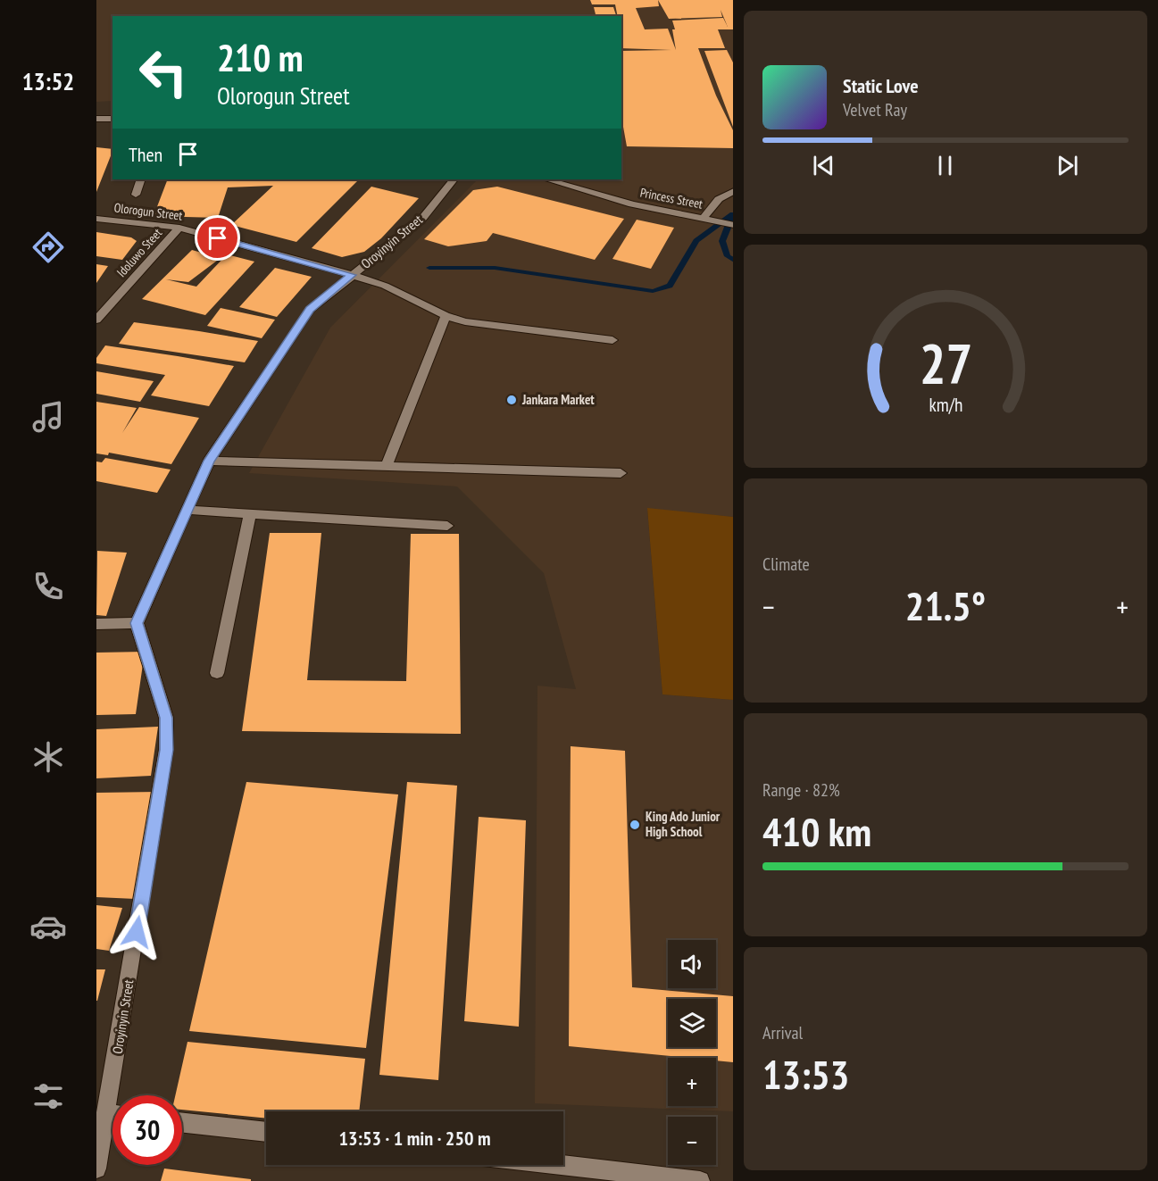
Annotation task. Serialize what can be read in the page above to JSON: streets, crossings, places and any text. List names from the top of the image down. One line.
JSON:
{"streets":{"street":["Princess Street","Olorogun Street","Oroyinyin Street","Idoluwo Steet"]},"crossings":[["Olorogun Street","Oroyinyin Street"],["Olorogun Street","Idoluwo Steet"]],"places":["Jankara Market","King Ado Junior High School"],"page":{"tabs":"13:52","turn":["210 m","Olorogun Street"],"song":["Static Love","Velvet Ray"],"then":"Then","tile":["Climate",["Range · 82%","410 km"],["Arrival","13:53"]],"heat":["−","21.5°","+"],"map_buttons":["+","−"],"limit":"30","trip":"13:53 · 1 min · 250 m","gauge":["27","km/h"]}}
